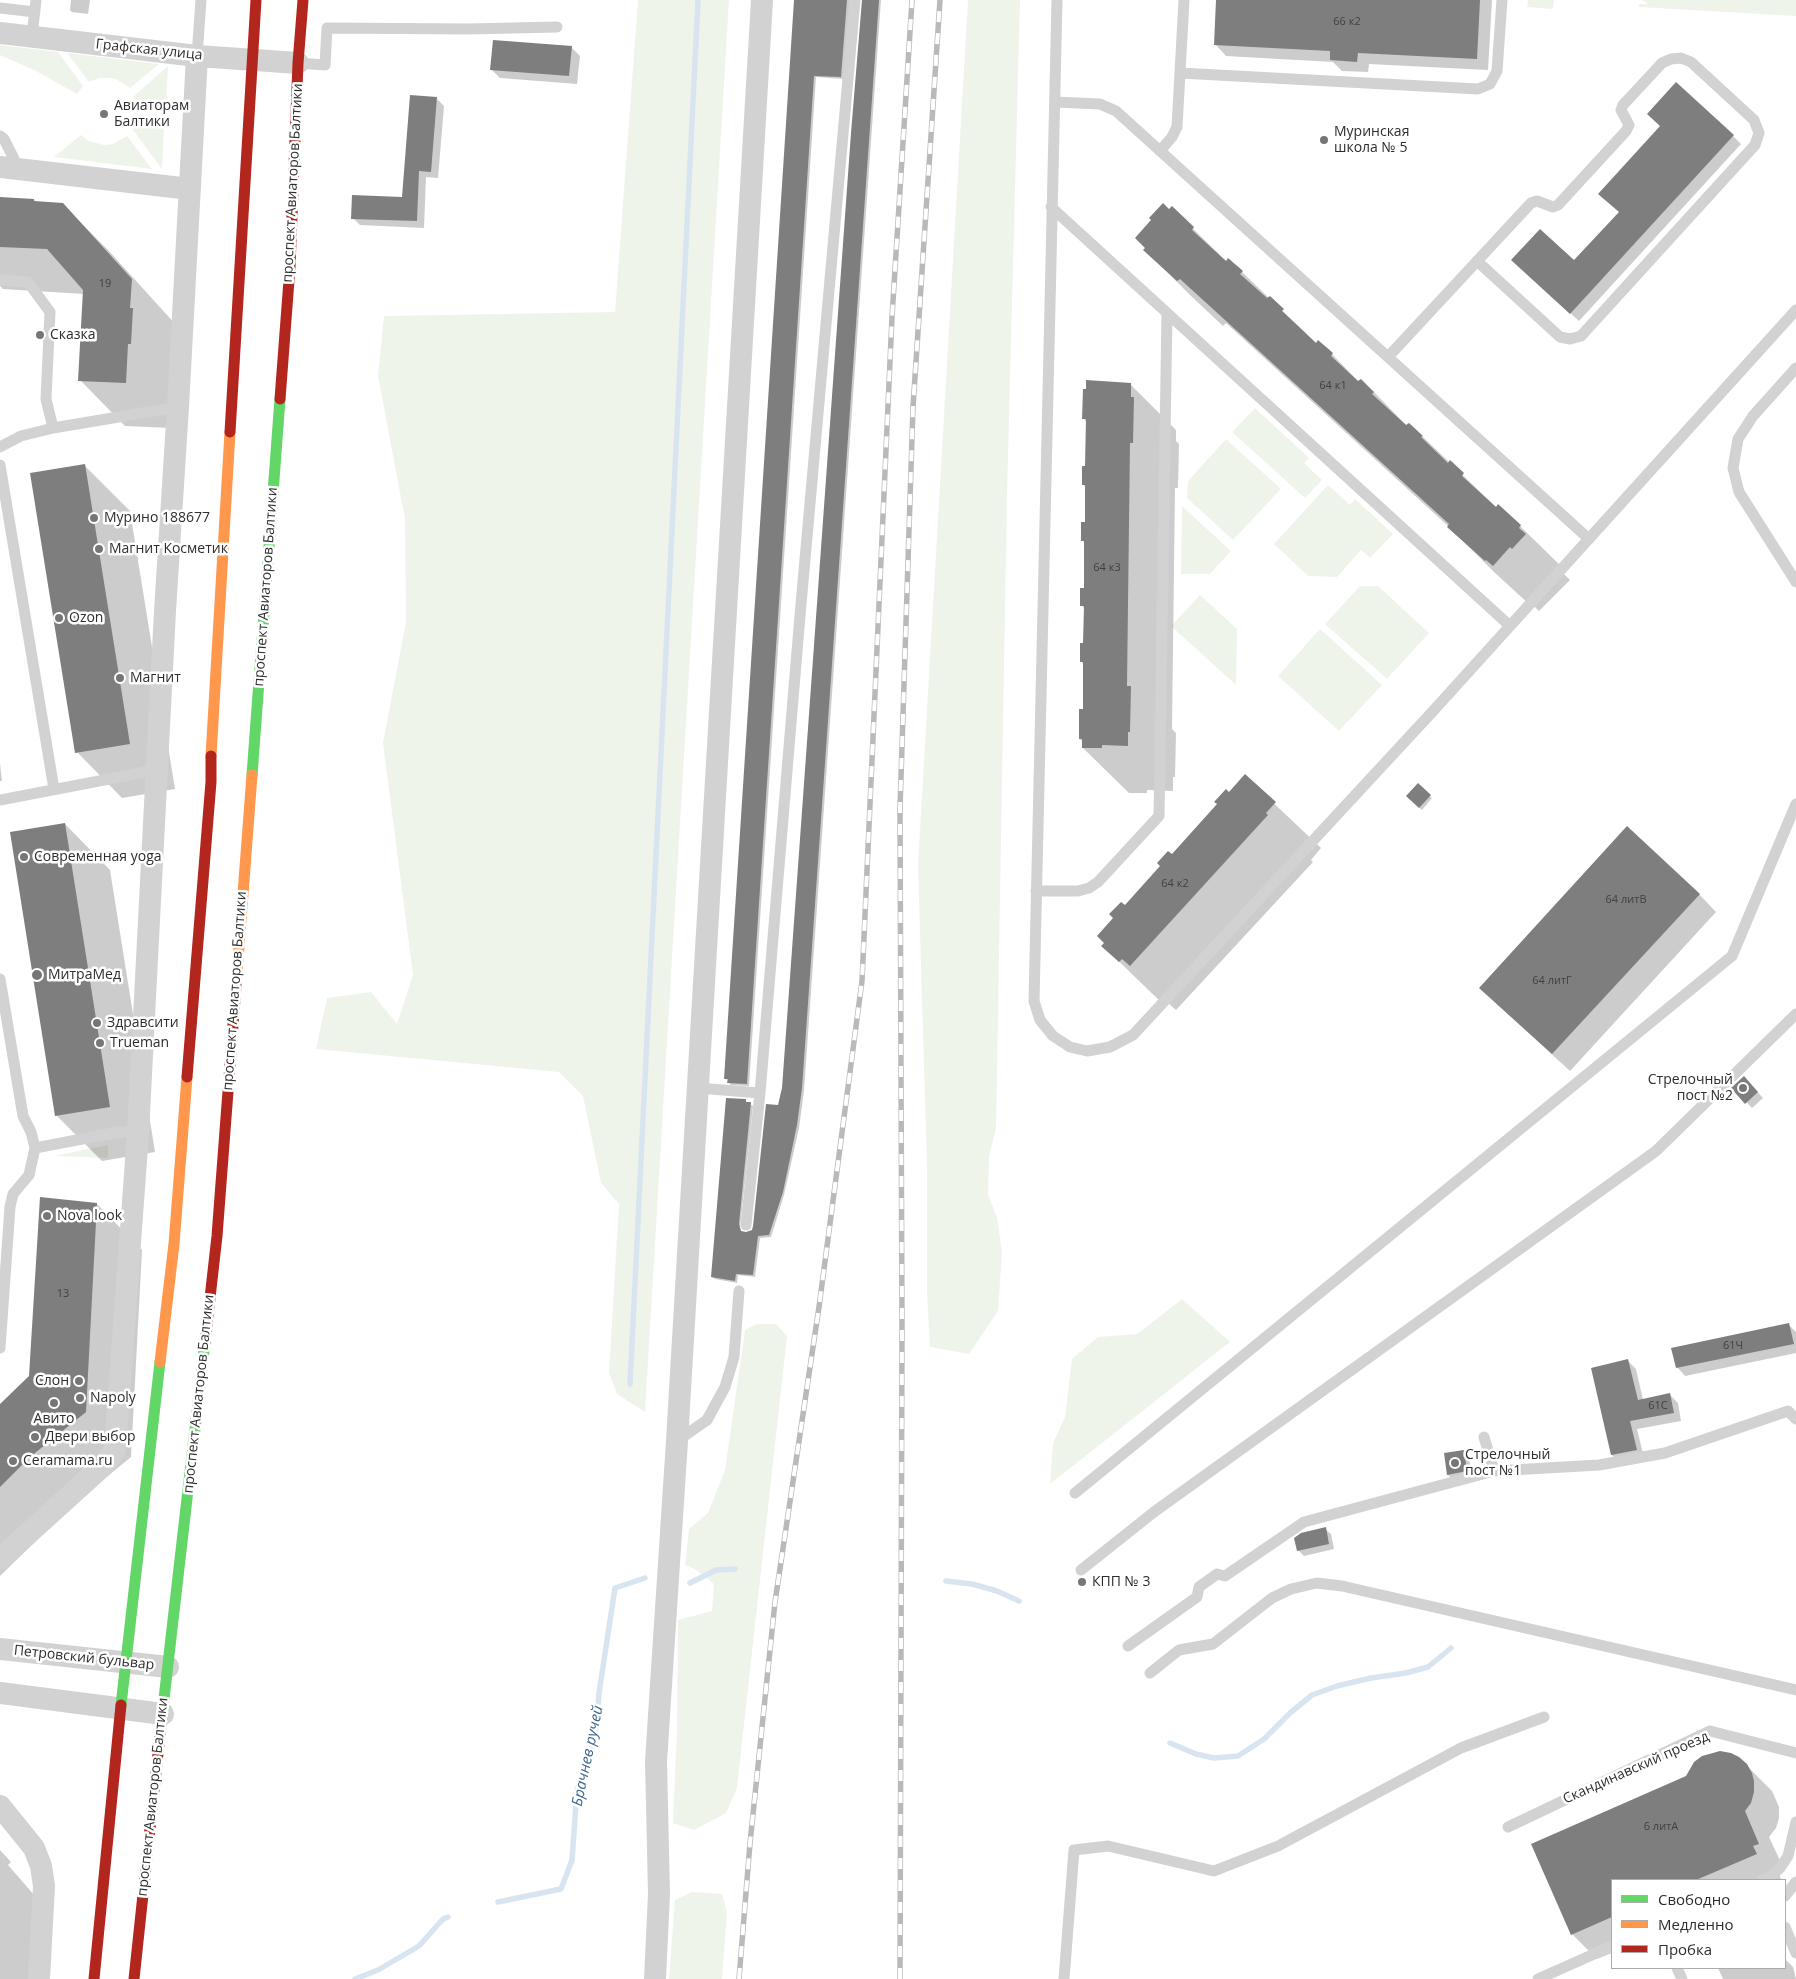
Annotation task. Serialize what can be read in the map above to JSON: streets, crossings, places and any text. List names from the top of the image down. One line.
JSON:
{"streets":{"street":["Графская улица","проспект Авиаторов Балтики","Петровский бульвар"],"lane":["Скандинавский проезд"]},"crossings":[["Графская улица","проспект Авиаторов Балтики"],["проспект Авиаторов Балтики","Петровский бульвар"]],"water":["Брачнев ручей"],"places":["Авиаторам Балтики","Муринская школа № 5","Сказка","Мурино 188677","Магнит Косметик","Ozon","Магнит","Современная yoga","МитраМед","Здравсити","Trueman","Стрелочный пост №2","Nova look","Слон","Napoly","Авито","Двери выбор","Ceramama.ru","Стрелочный пост №1","КПП № 3"],"house_numbers":["66 к2","19","64 к1","64 к3","64 к2","64 литВ","64 литГ","13","61Ч","61С","6 литА"],"legend":["Свободно","Медленно","Пробка"]}
